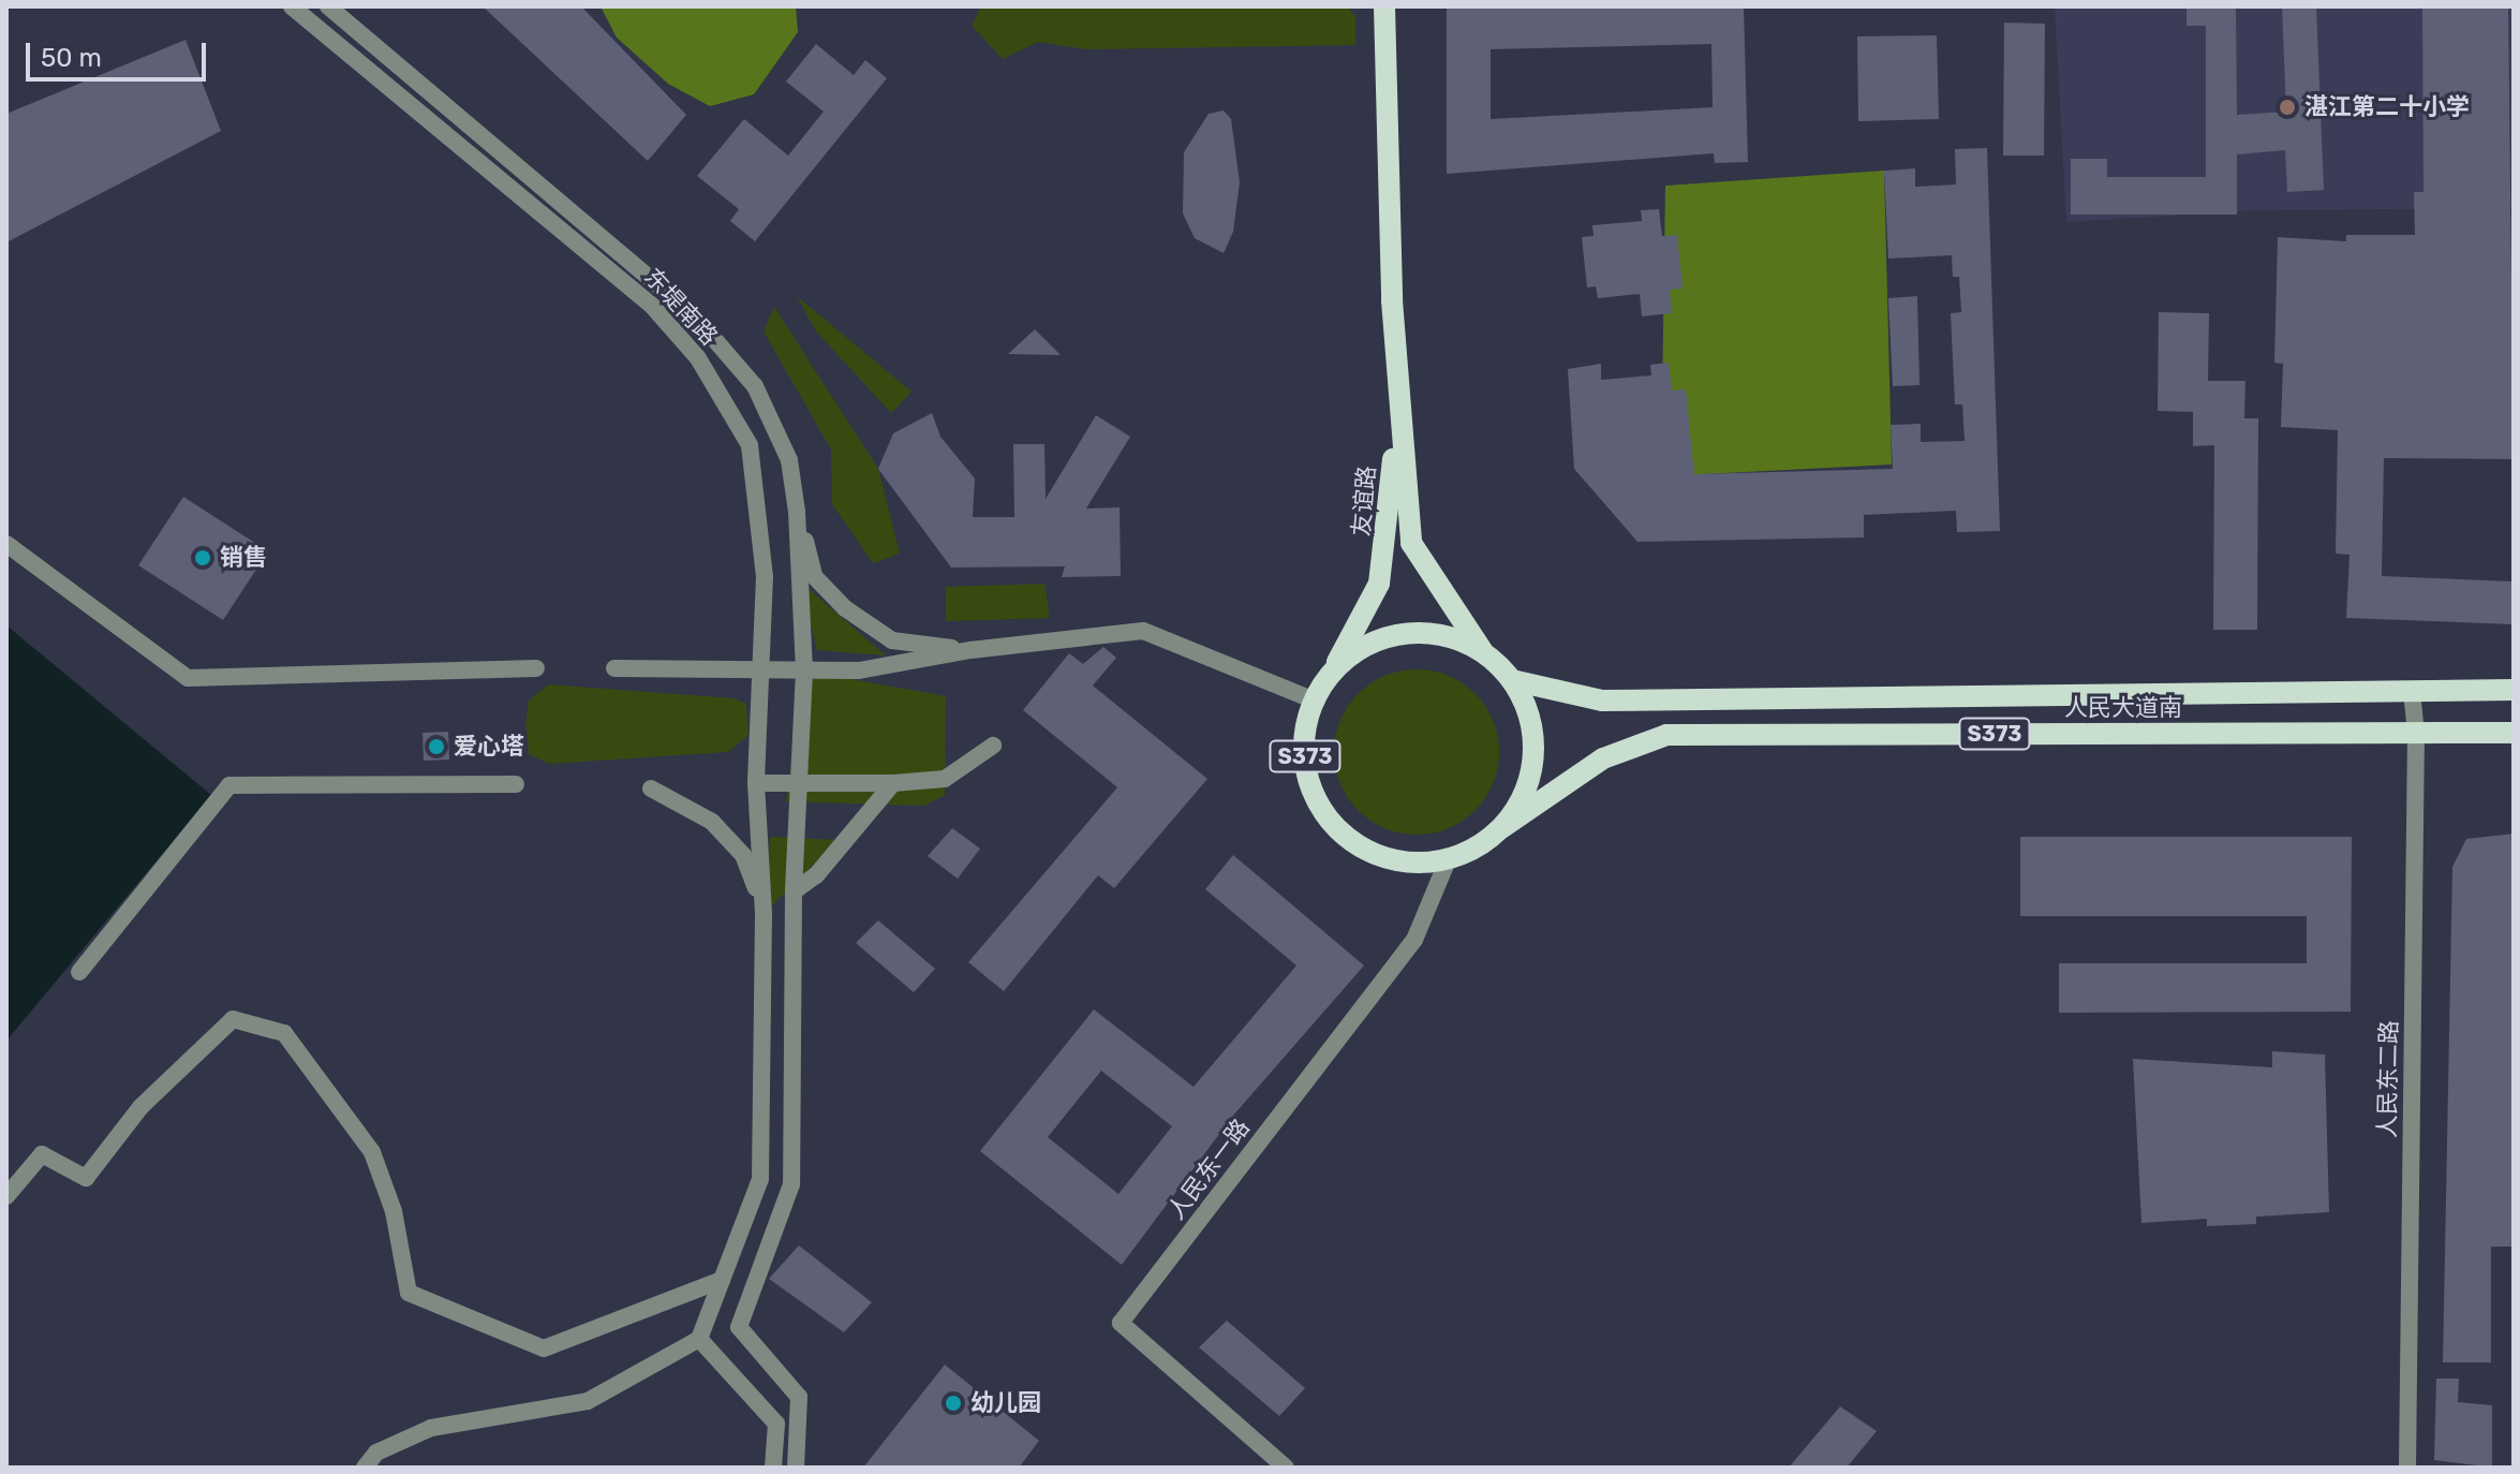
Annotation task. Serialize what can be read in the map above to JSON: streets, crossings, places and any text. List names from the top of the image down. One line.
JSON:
{"streets":{"main road":["友谊路","人民大道南","S373"],"street":["东堤南路","人民东二路","人民东一路"]},"crossings":[["友谊路","人民大道南"],["友谊路","S373"],["友谊路","人民东一路"],["人民大道南","S373"],["人民大道南","人民东二路"],["人民大道南","人民东一路"],["S373","人民东一路"]],"places":["湛江第二十小学","销售","爱心塔","幼儿园"],"scale_bar":"50 m"}
